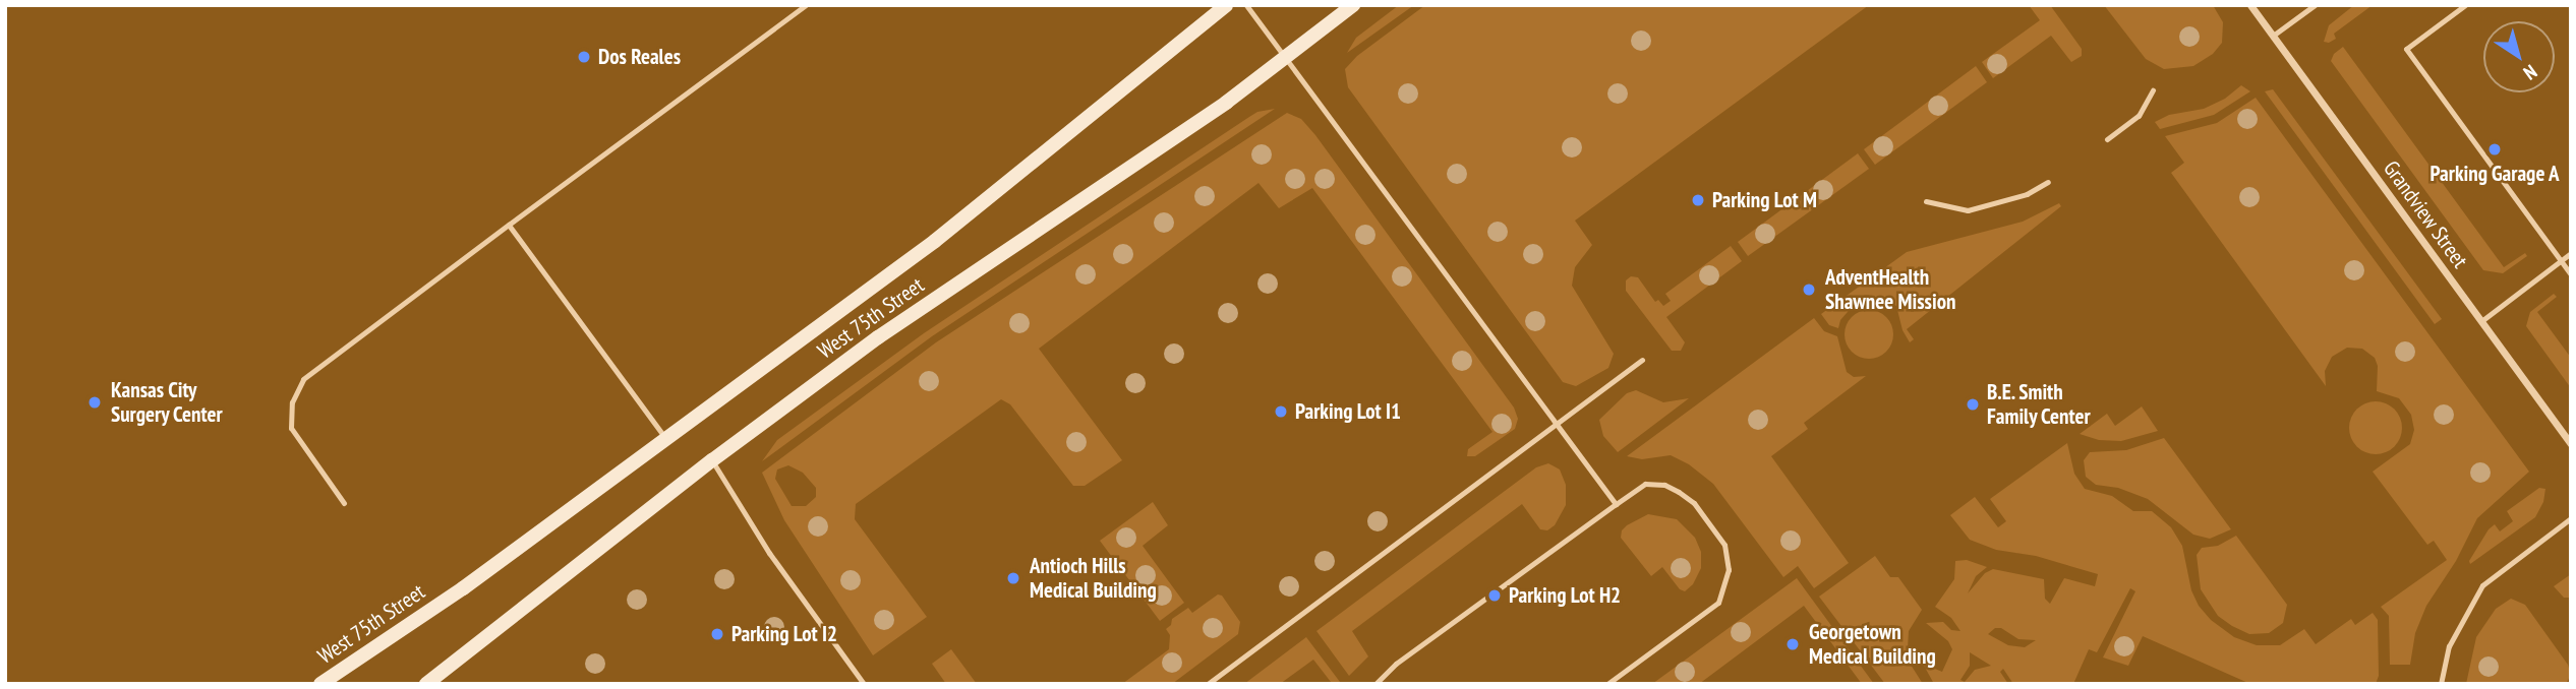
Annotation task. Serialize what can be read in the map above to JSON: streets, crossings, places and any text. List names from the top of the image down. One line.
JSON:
{"streets":{"main road":["West 75th Street"],"street":["Grandview Street"]},"places":["Dos Reales","Parking Garage A","Parking Lot M","AdventHealth Shawnee Mission","Kansas City Surgery Center","B.E. Smith Family Center","Parking Lot I1","Antioch Hills Medical Building","Parking Lot H2","Parking Lot I2","Georgetown Medical Building"],"north":"bottom right"}
